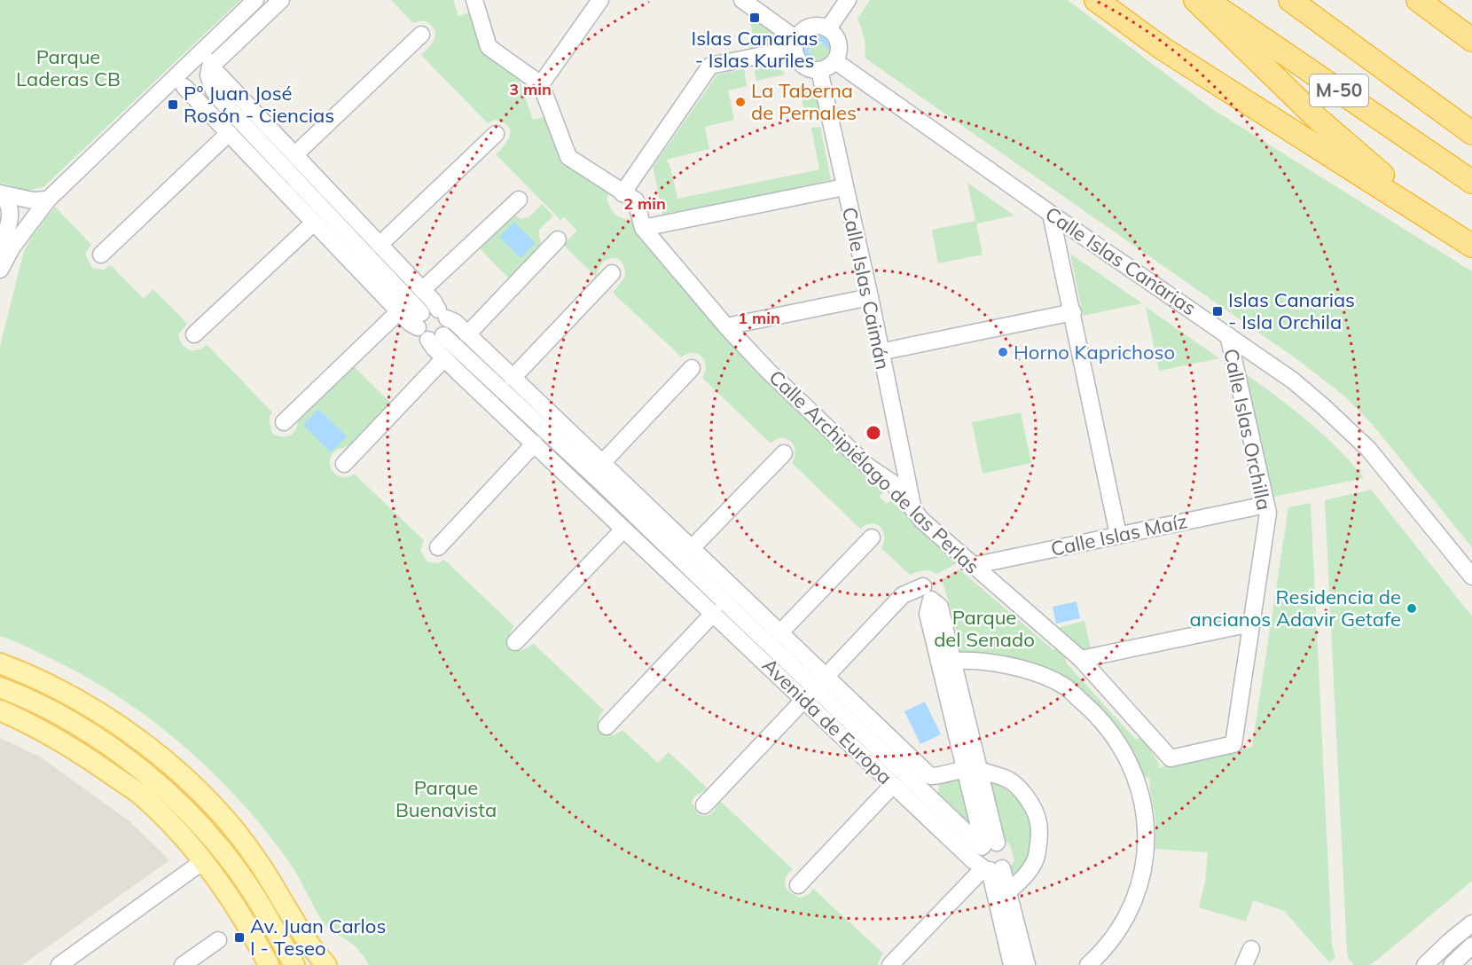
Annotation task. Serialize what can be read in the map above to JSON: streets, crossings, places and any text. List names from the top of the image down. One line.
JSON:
{"streets":{"highway":["M-50"],"street":["Calle Islas Canarias","Calle Islas Caimán","Calle Islas Orchilla","Calle Archipiélago de las Perlas","Calle Islas Maíz","Avenida de Europa"]},"crossings":[["Calle Islas Canarias","Calle Islas Caimán"],["Calle Islas Canarias","Calle Islas Orchilla"],["Calle Islas Caimán","Calle Archipiélago de las Perlas"],["Calle Islas Orchilla","Calle Archipiélago de las Perlas"],["Calle Islas Orchilla","Calle Islas Maíz"],["Calle Archipiélago de las Perlas","Calle Islas Maíz"]],"parks":["Parque Laderas CB","Parque del Senado","Parque Buenavista"],"places":{"transit":["Islas Canarias - Islas Kuriles","Pº Juan José Rosón - Ciencias","Islas Canarias - Isla Orchila","Av. Juan Carlos I - Teseo"],"other":["La Taberna de Pernales","Horno Kaprichoso","Residencia de ancianos Adavir Getafe"]},"rings":["3 min","2 min","1 min"]}
